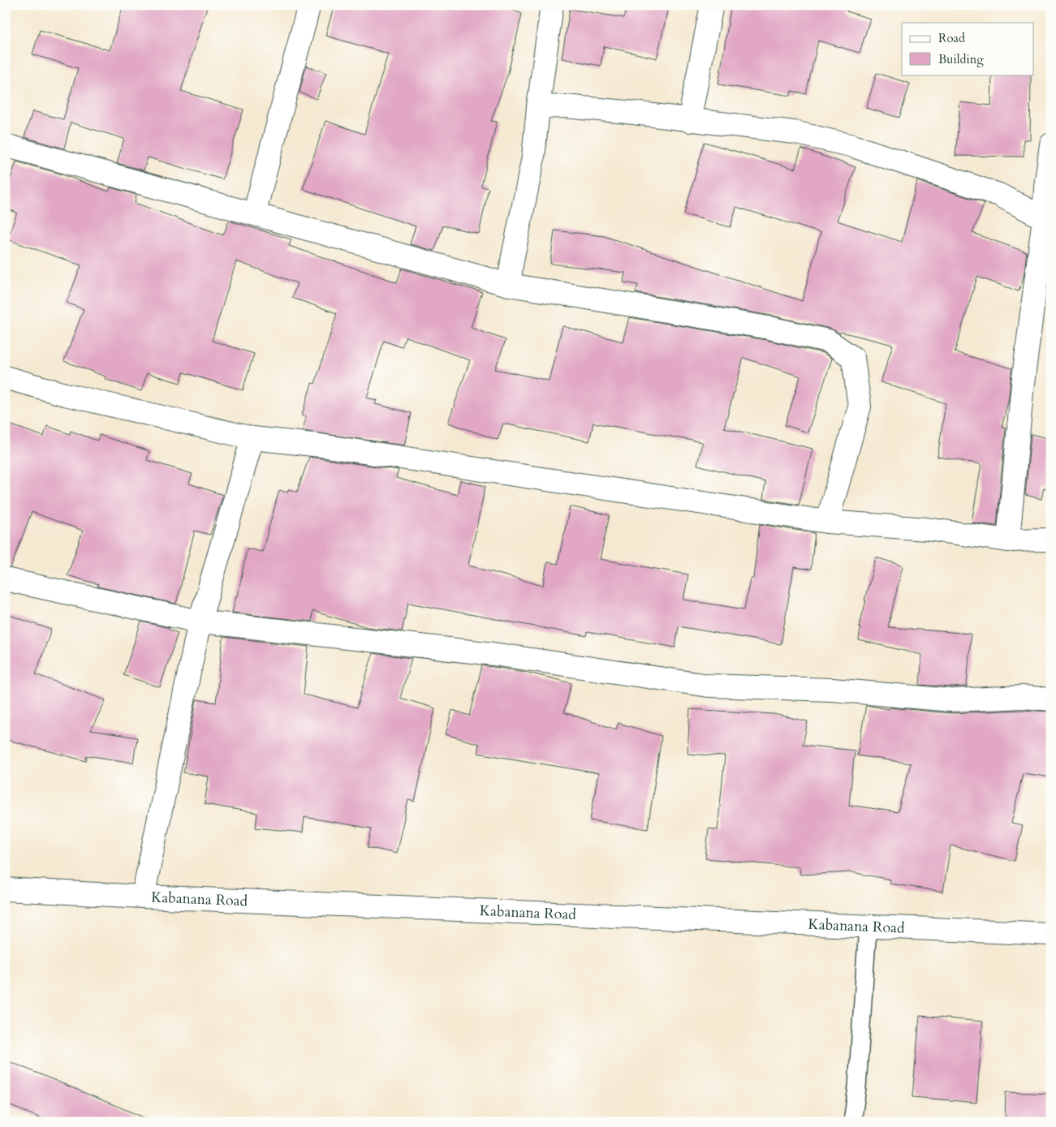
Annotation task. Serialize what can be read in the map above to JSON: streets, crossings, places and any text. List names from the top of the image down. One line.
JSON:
{"streets":{"street":["Kabanana Road"]},"legend":["Road","Building"]}
